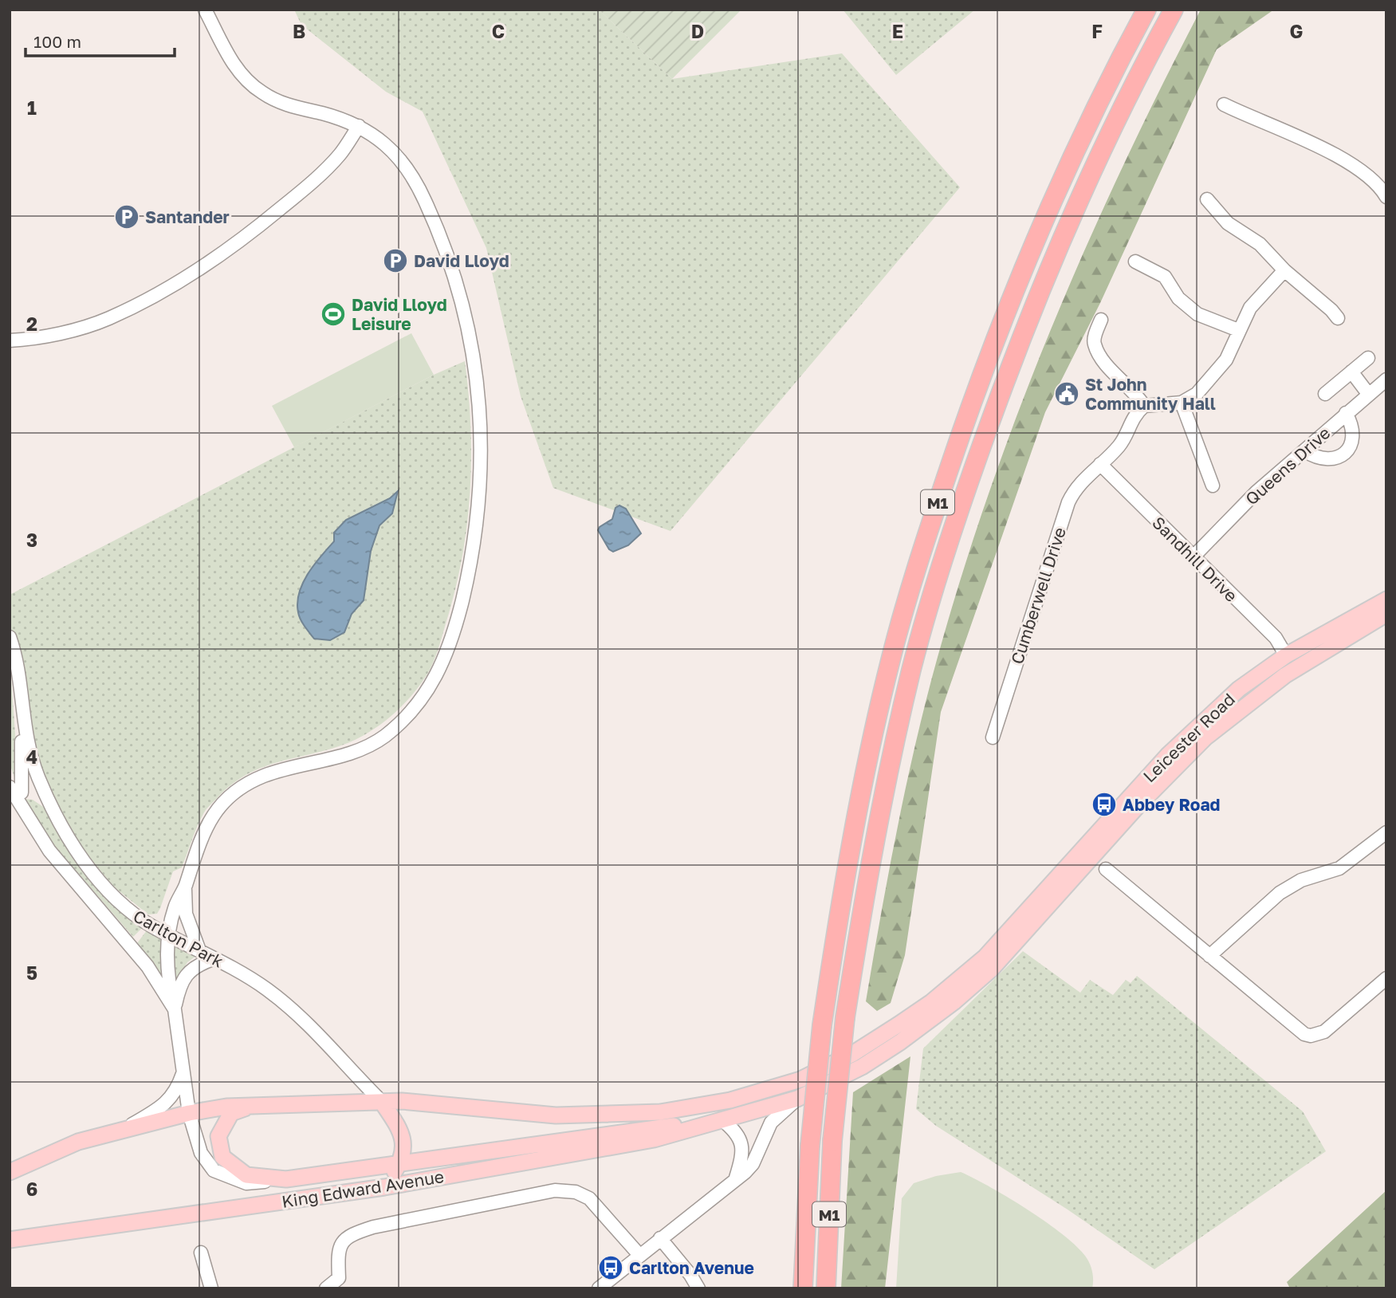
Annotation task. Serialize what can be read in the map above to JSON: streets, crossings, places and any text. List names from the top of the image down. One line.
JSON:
{"streets":{"highway":["M1"],"main road":["Leicester Road","King Edward Avenue"],"street":["Queens Drive","Sandhill Drive","Cumberwell Drive","Carlton Park"]},"crossings":[["Queens Drive","Sandhill Drive"],["Sandhill Drive","Cumberwell Drive"],["Sandhill Drive","Leicester Road"],["Leicester Road","King Edward Avenue"],["Carlton Park","King Edward Avenue"]],"places":{"parking":["Santander","David Lloyd"],"sports":["David Lloyd Leisure"],"public building":["St John Community Hall"],"bus stop":["Abbey Road","Carlton Avenue"]},"scale_bar":"100 m","grid":{"columns":["B","C","D","E","F","G"],"rows":["1","2","3","4","5","6"]}}
